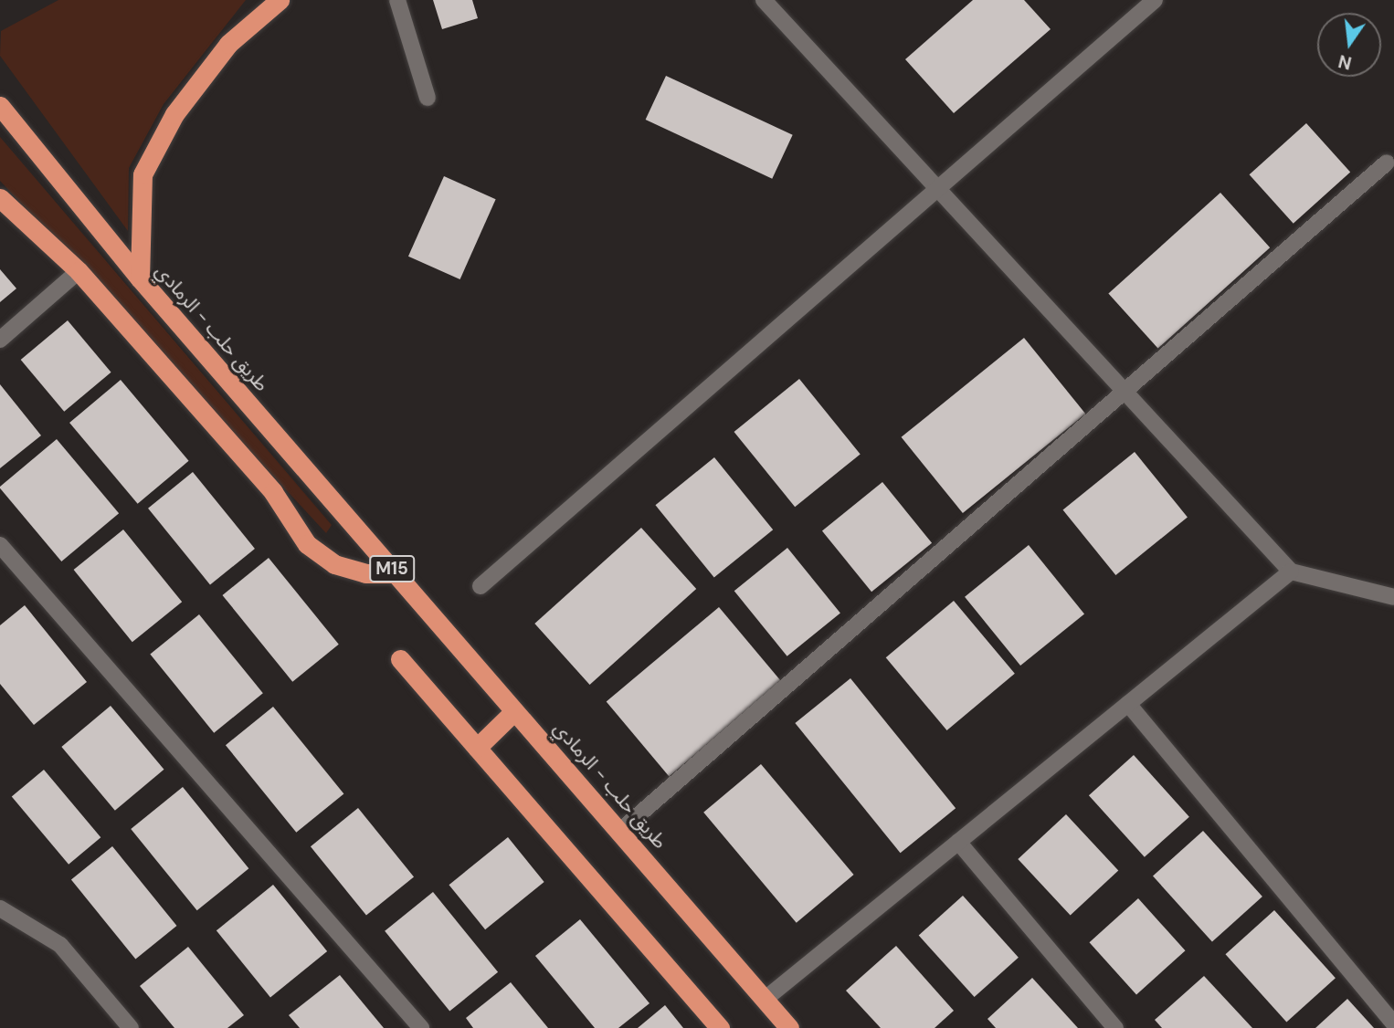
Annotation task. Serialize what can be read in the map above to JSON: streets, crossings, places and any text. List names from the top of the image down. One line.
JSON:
{"streets":{"highway":["طريق حلب - الرمادي","M15"]},"crossings":[["طريق حلب - الرمادي","M15"]],"north":"bottom"}
